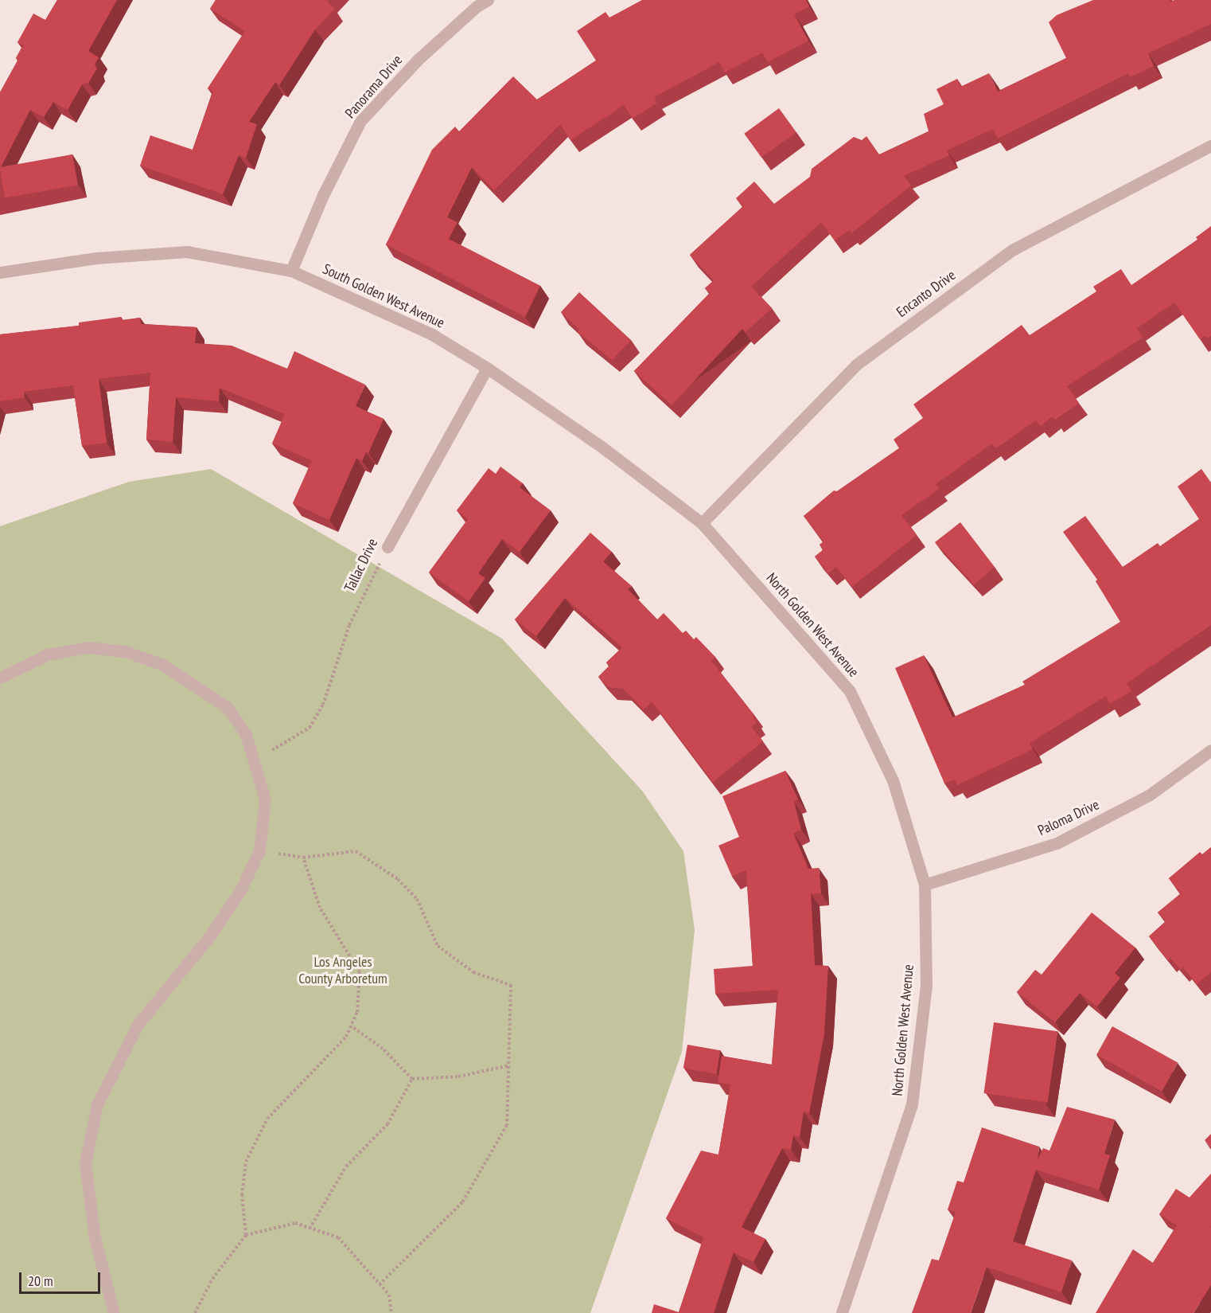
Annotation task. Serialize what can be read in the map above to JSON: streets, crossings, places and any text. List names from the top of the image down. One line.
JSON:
{"streets":{"street":["Panorama Drive","Encanto Drive","South Golden West Avenue","Tallac Drive","North Golden West Avenue","Paloma Drive"]},"crossings":[["Panorama Drive","South Golden West Avenue"],["Encanto Drive","South Golden West Avenue"],["Encanto Drive","North Golden West Avenue"],["South Golden West Avenue","Tallac Drive"],["South Golden West Avenue","North Golden West Avenue"],["North Golden West Avenue","Paloma Drive"]],"parks":["Los Angeles County Arboretum"],"scale_bar":"20 m"}
